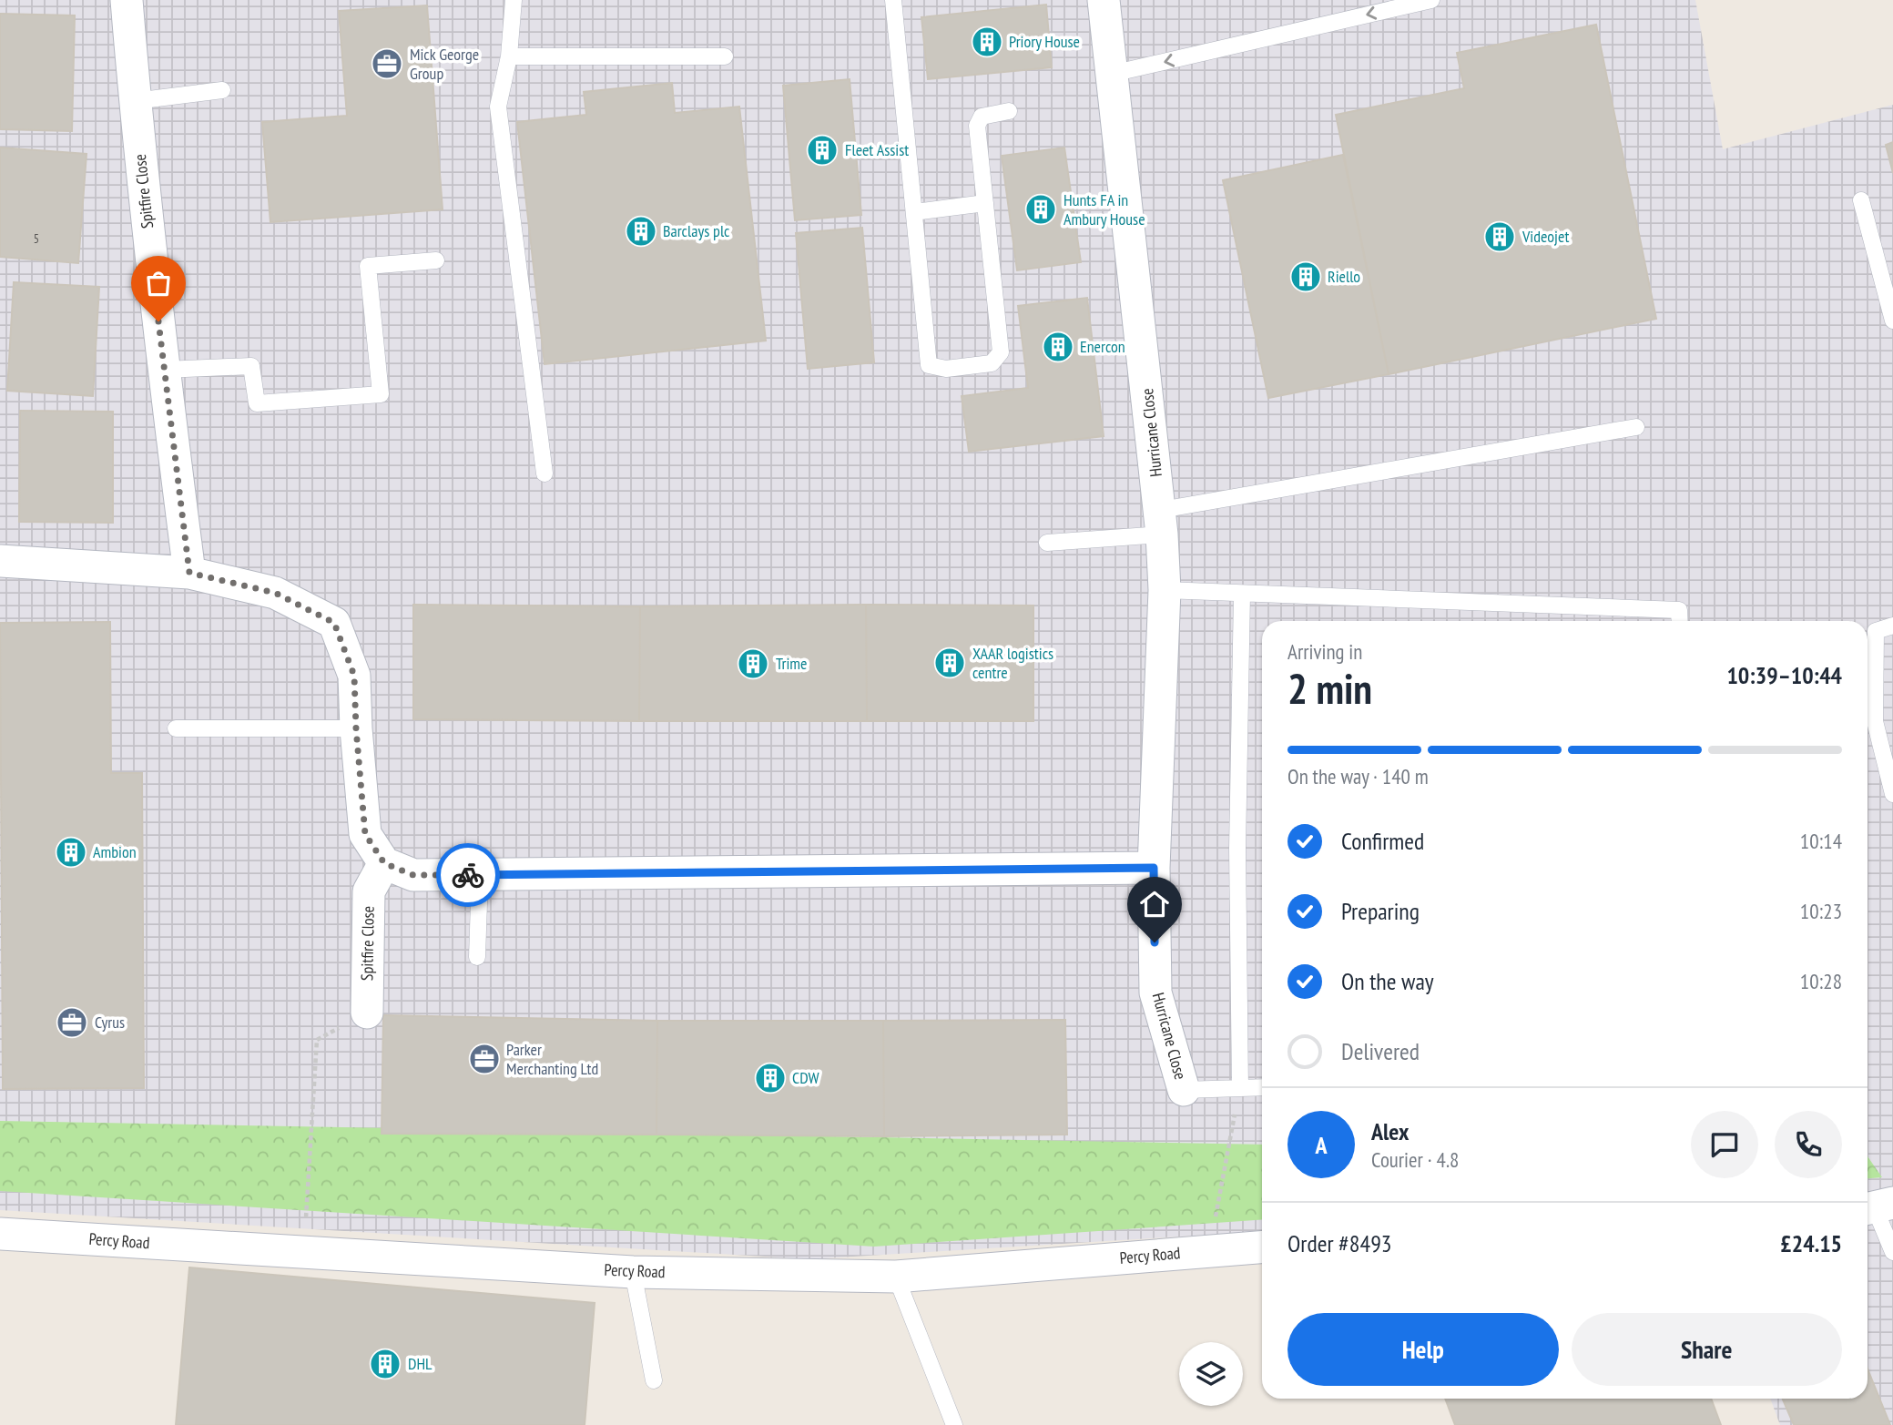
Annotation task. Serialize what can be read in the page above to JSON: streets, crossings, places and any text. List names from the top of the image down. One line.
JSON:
{"streets":{"street":["Spitfire Close","Hurricane Close","Percy Road"]},"places":{"building":["Priory House","Fleet Assist","Hunts FA in Ambury House","Barclays plc","Videojet","Riello","Enercon","XAAR logistics centre","Trime","Ambion","CDW","DHL"],"office":["Mick George Group","Cyrus","Parker Merchanting Ltd"]},"house_numbers":["5"],"page":{"heading":["2 min","Arriving in","10:39–10:44"],"panel":["Alex","Courier · 4.8","Order #8493","£24.15"],"bar":"On the way · 140 m","list":[["Confirmed","10:14"],["Preparing","10:23"],["On the way","10:28"],"Delivered"],"round":"A","buttons":["Help","Share"]}}
